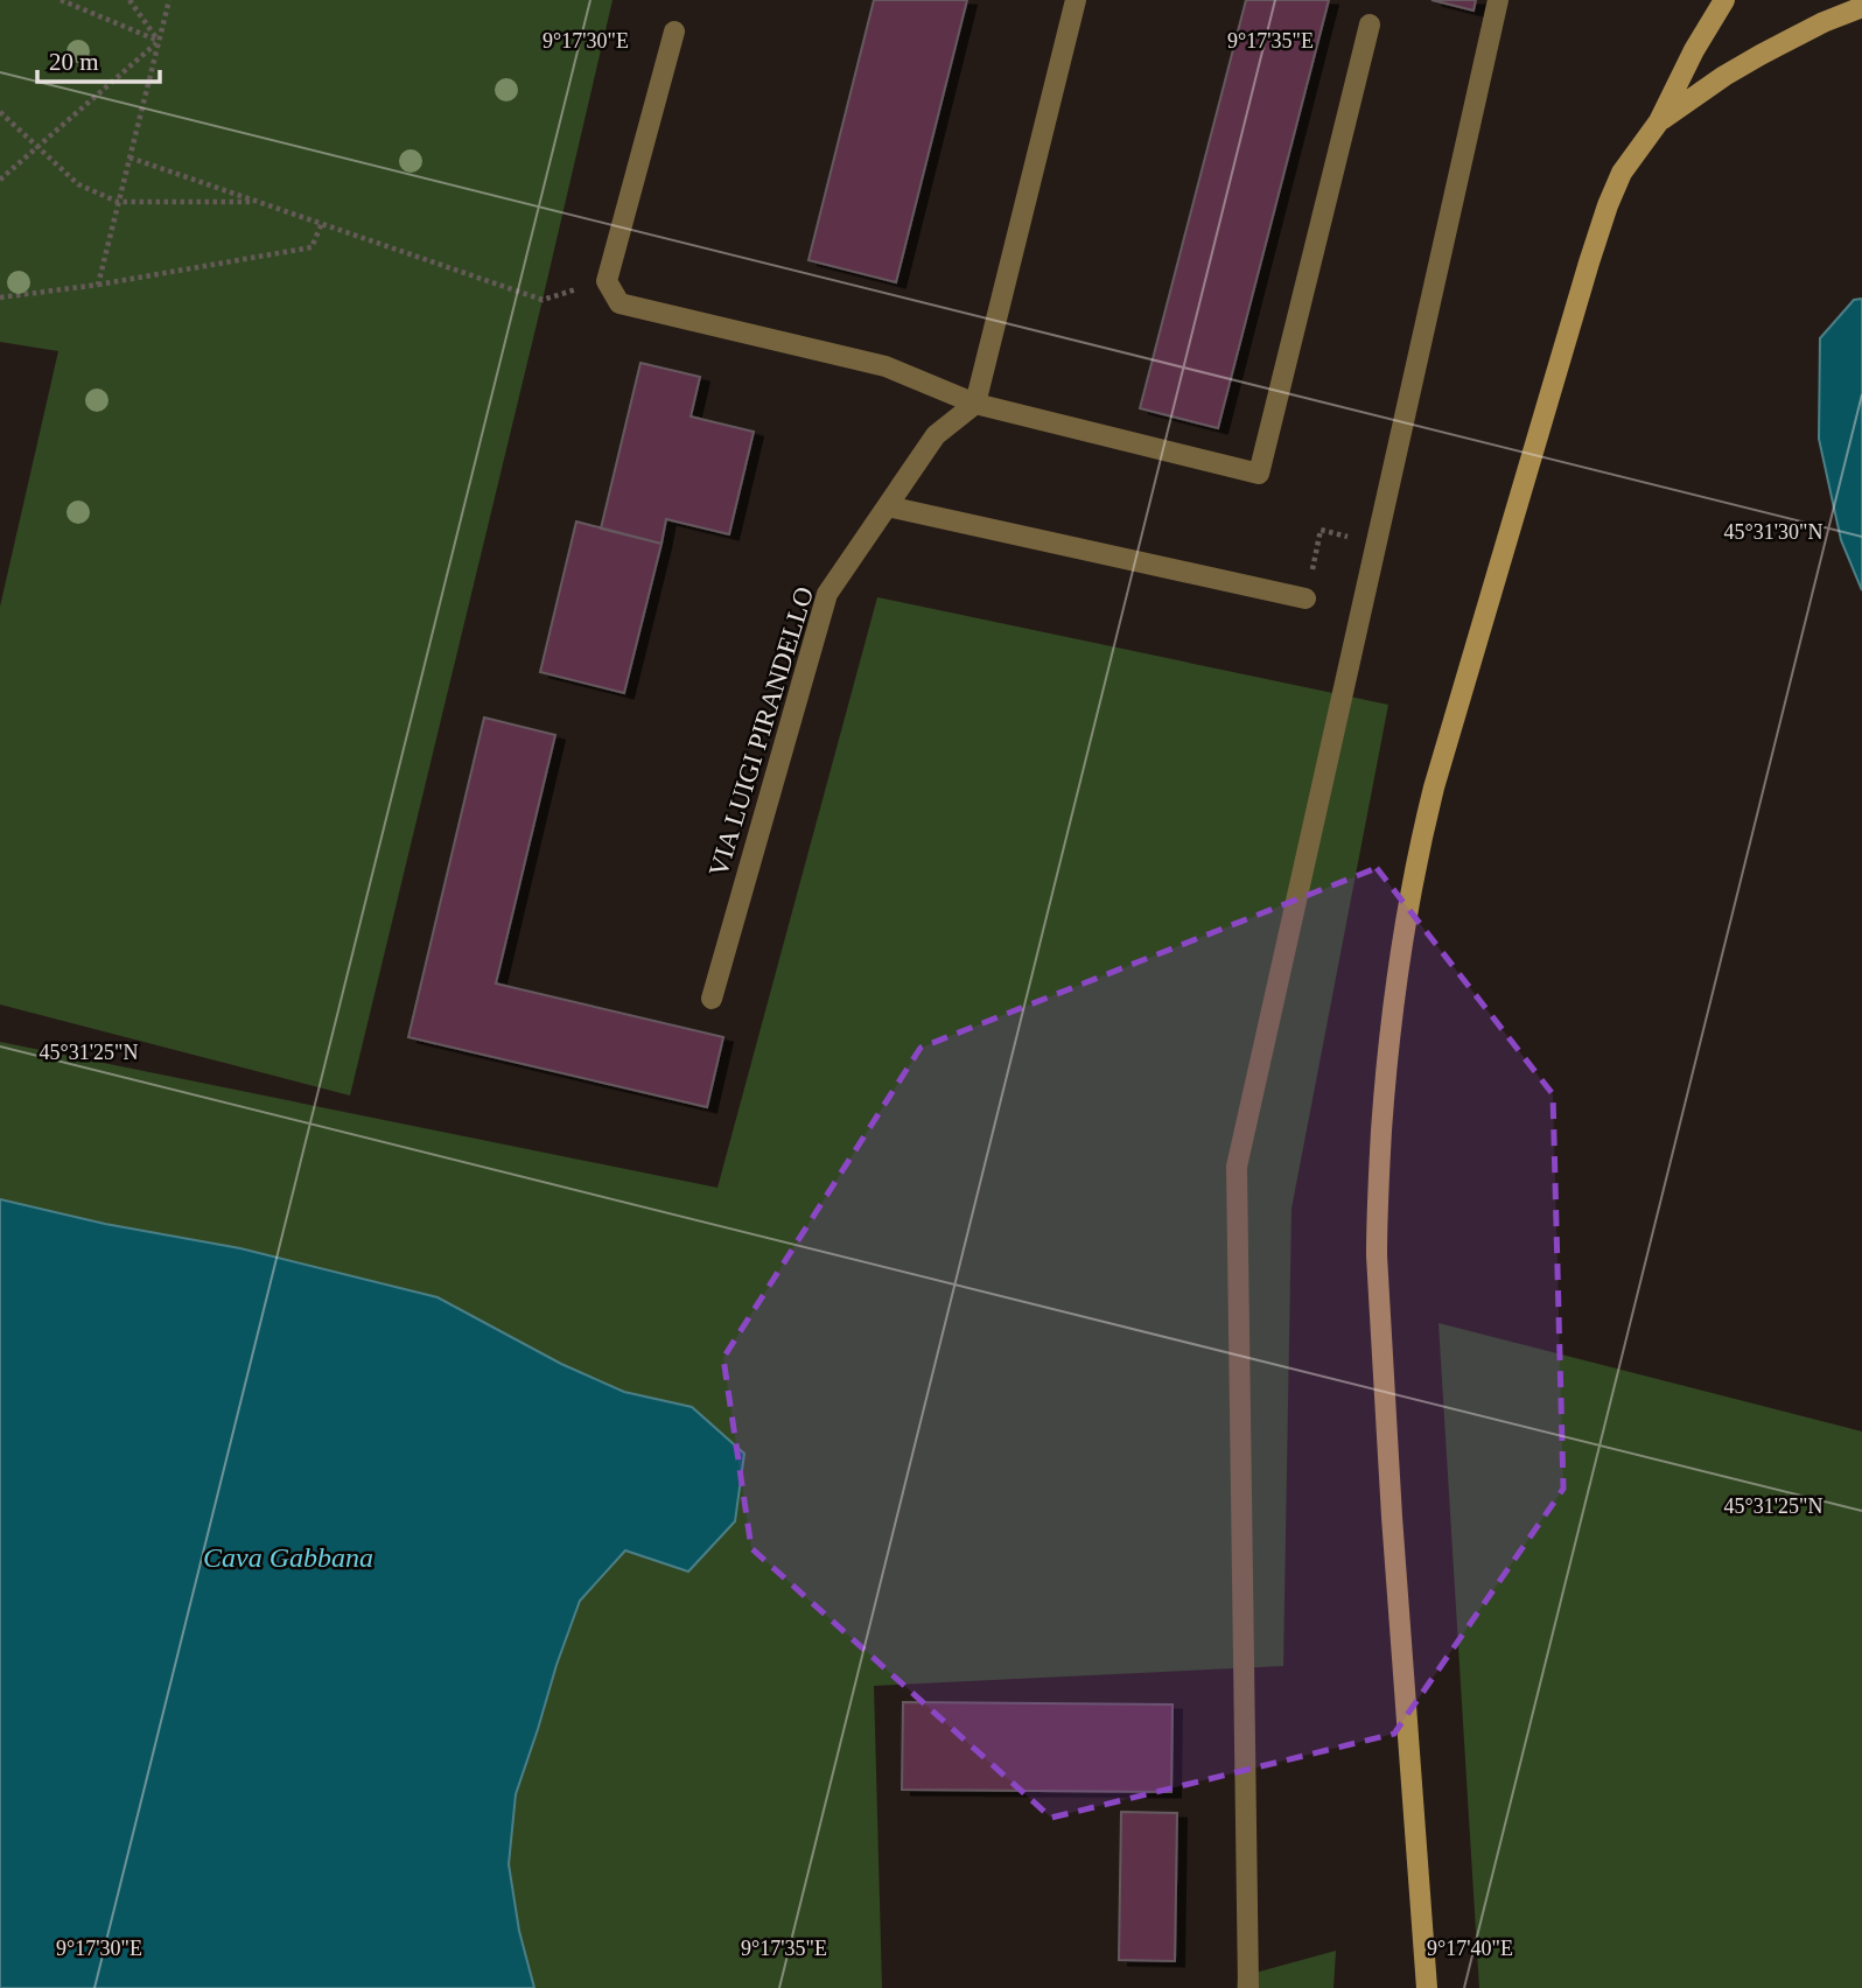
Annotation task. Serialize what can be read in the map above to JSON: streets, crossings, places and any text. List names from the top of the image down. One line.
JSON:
{"streets":{"street":["VIA LUIGI PIRANDELLO"]},"water":["Cava Gabbana"],"scale_bar":"20 m","coordinates":["9°17'30\"E","9°17'35\"E","45°31'30\"N","45°31'25\"N","9°17'40\"E"]}
